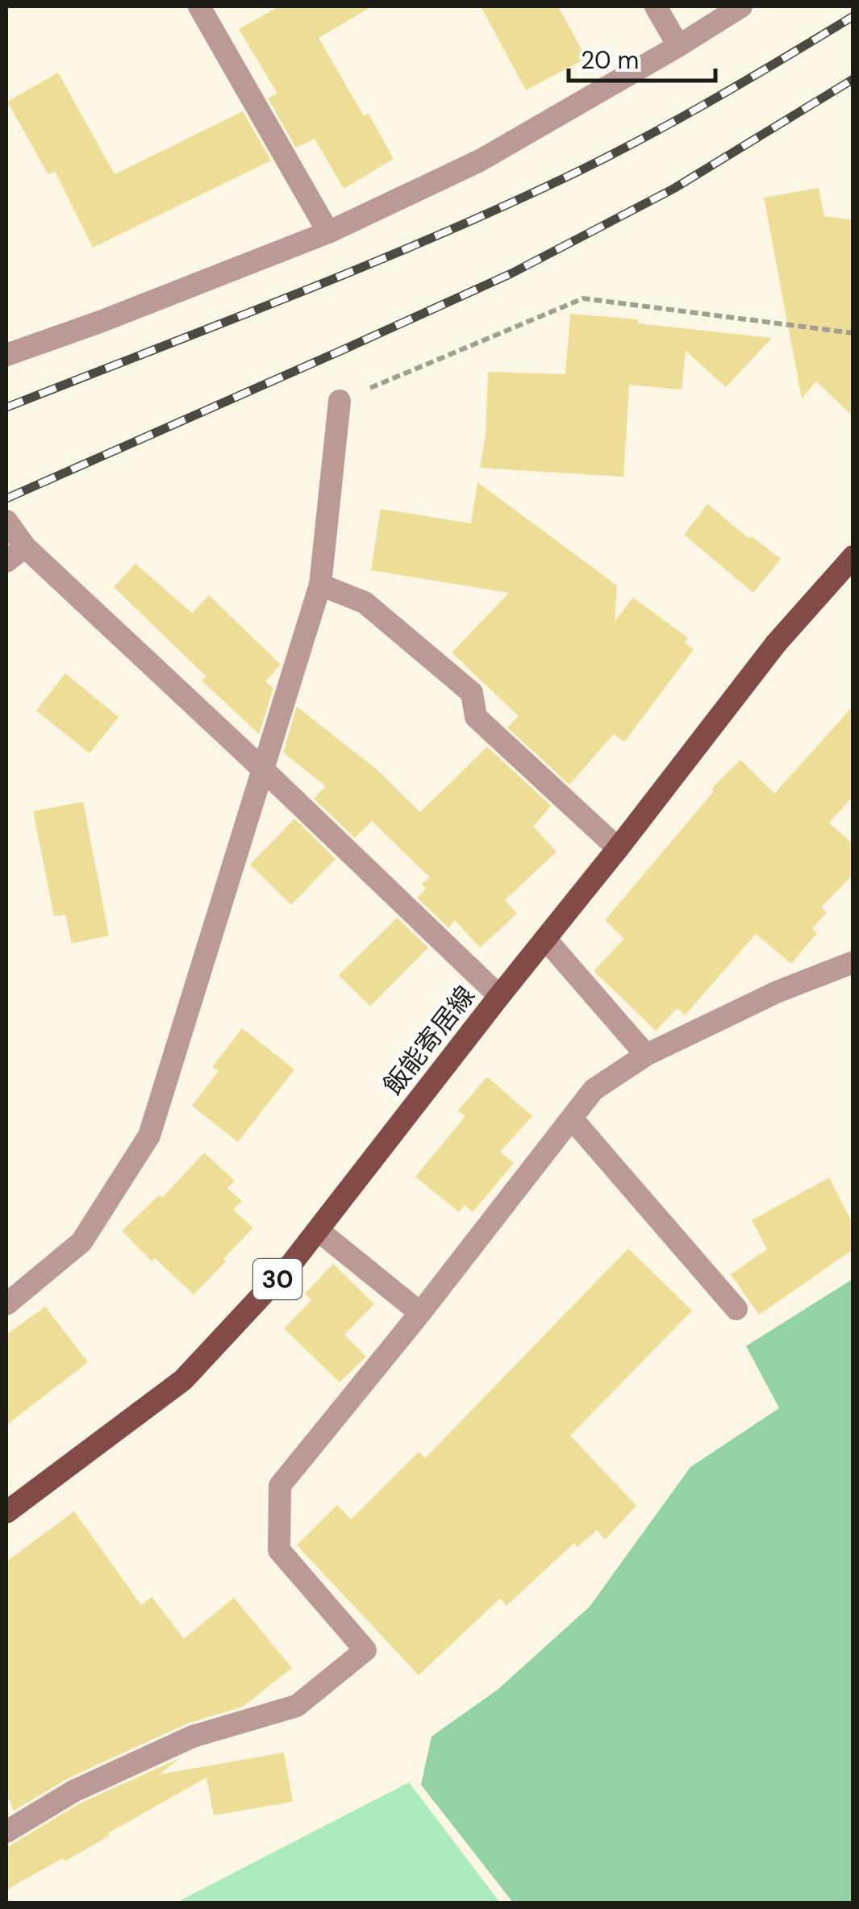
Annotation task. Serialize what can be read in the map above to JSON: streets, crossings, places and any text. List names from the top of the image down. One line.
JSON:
{"streets":{"main road":["飯能寄居線","30"]},"scale_bar":"20 m"}
